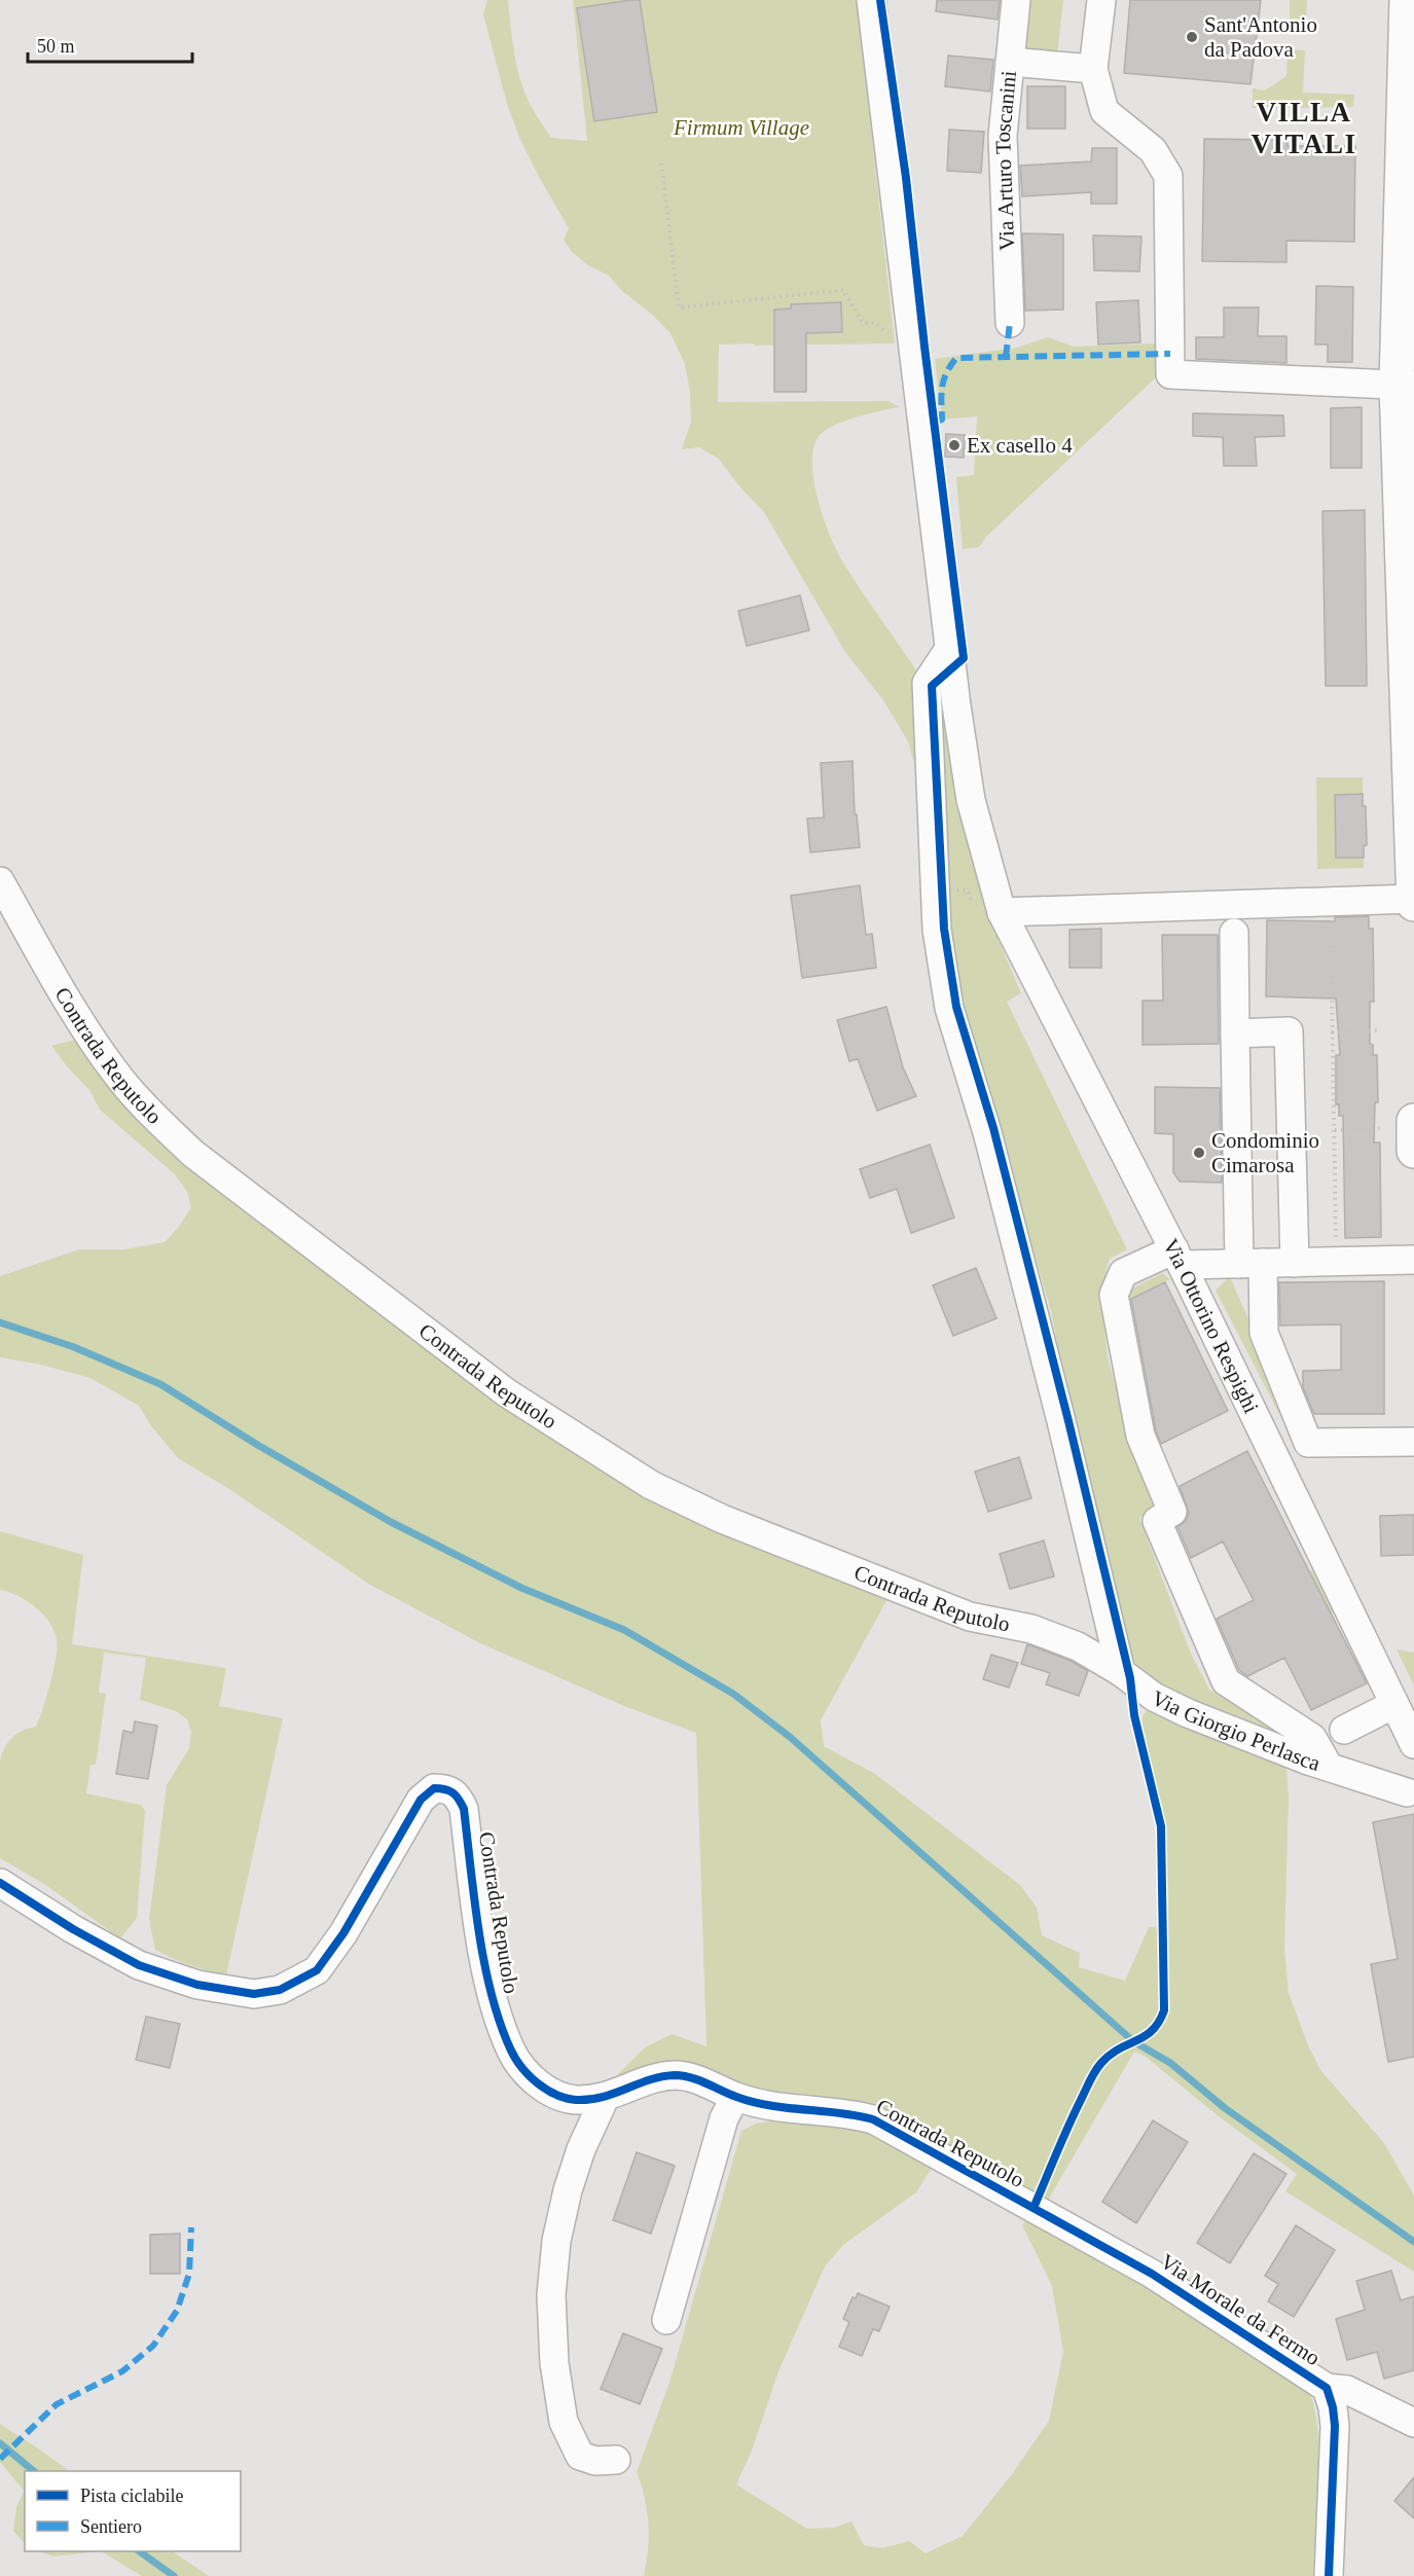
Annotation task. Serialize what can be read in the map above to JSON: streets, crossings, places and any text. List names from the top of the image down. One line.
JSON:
{"streets":{"street":["Via Arturo Toscanini","Contrada Reputolo","Via Ottorino Respighi","Via Giorgio Perlasca","Via Morale da Fermo"]},"crossings":[["Contrada Reputolo","Via Giorgio Perlasca"],["Contrada Reputolo","Via Morale da Fermo"]],"districts":["VILLA VITALI"],"parks":["Firmum Village"],"places":["Sant'Antonio da Padova","Ex casello 4","Condominio Cimarosa"],"legend":["Pista ciclabile","Sentiero"],"scale_bar":"50 m"}
